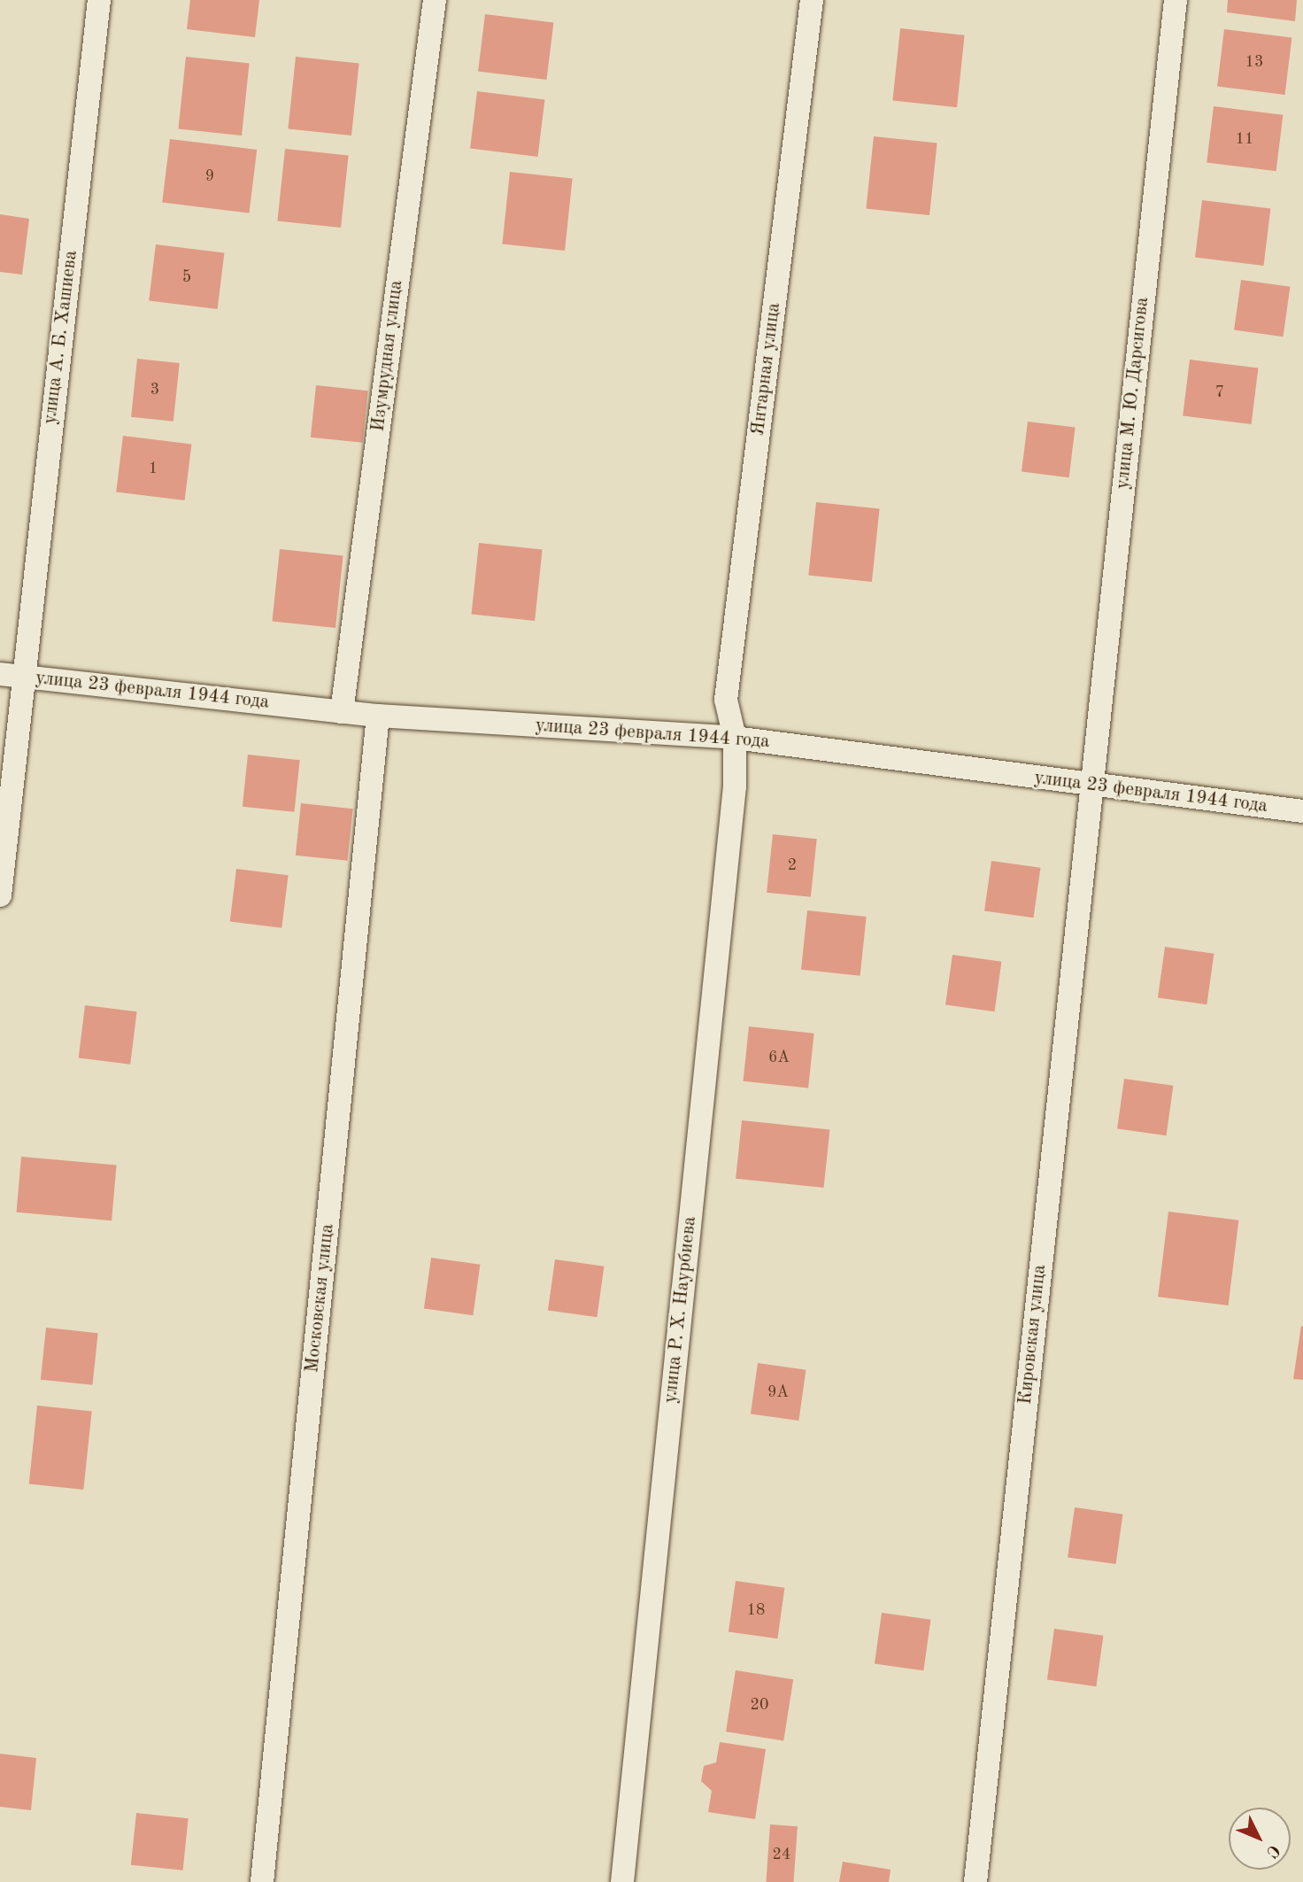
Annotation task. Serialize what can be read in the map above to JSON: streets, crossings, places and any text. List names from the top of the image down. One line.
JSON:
{"streets":{"street":["улица А. Б. Хашиева","Изумрудная улица","Янтарная улица","улица М. Ю. Дарсигова","улица 23 февраля 1944 года","Московская улица","улица Р. Х. Наурбиева","Кировская улица"]},"crossings":[["улица А. Б. Хашиева","улица 23 февраля 1944 года"],["Изумрудная улица","улица 23 февраля 1944 года"],["Янтарная улица","улица 23 февраля 1944 года"],["Янтарная улица","улица Р. Х. Наурбиева"],["улица М. Ю. Дарсигова","улица 23 февраля 1944 года"],["улица М. Ю. Дарсигова","Кировская улица"],["улица 23 февраля 1944 года","Московская улица"],["улица 23 февраля 1944 года","улица Р. Х. Наурбиева"],["улица 23 февраля 1944 года","Кировская улица"]],"house_numbers":["13","11","9","5","3","7","1","2","6А","9А","18","20","24"],"north":"bottom right"}
